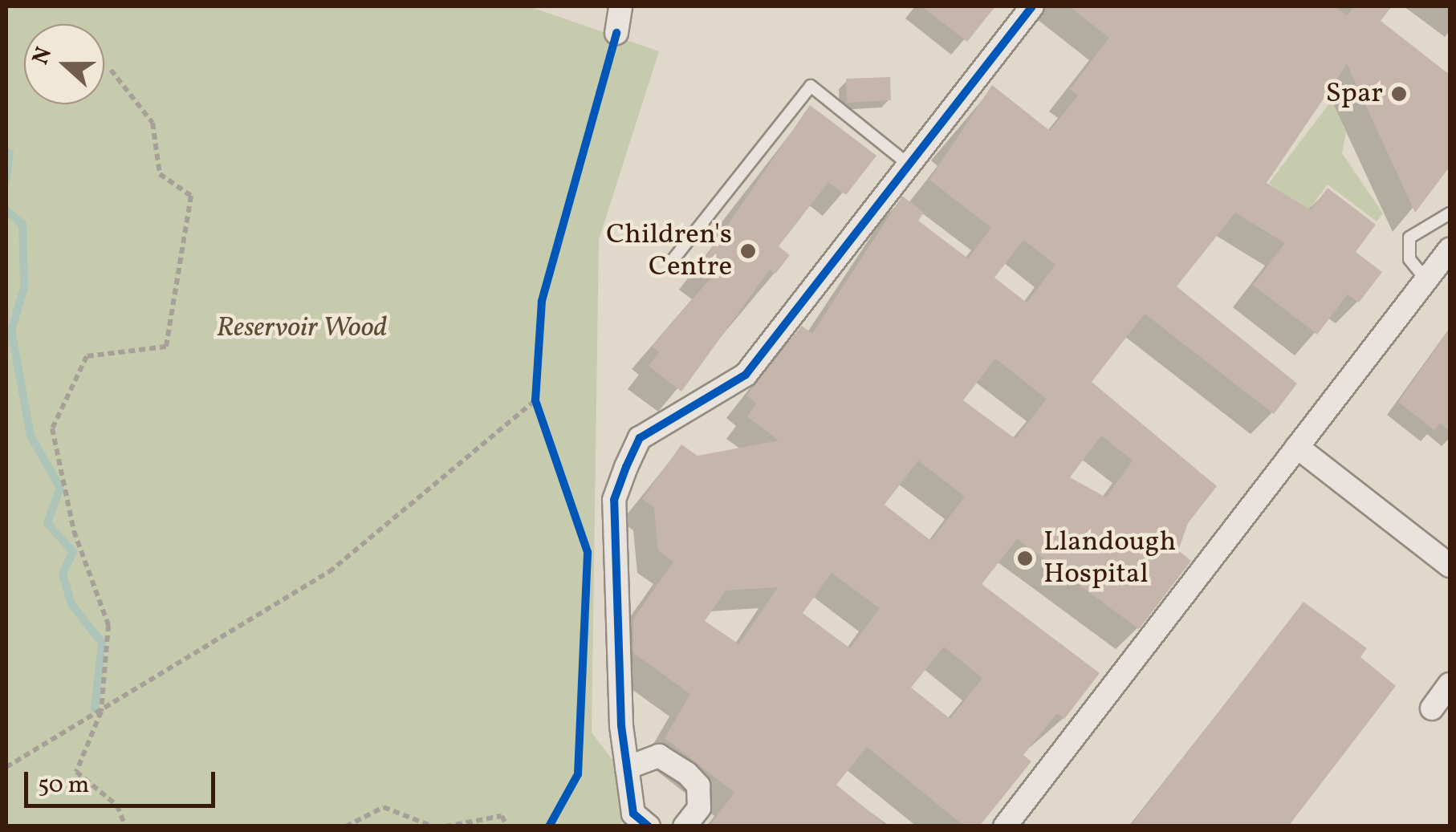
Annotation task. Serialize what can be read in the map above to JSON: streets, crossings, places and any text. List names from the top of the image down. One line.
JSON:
{"parks":["Reservoir Wood"],"places":["Spar","Children's Centre","Llandough Hospital"],"scale_bar":"50 m","north":"left"}
